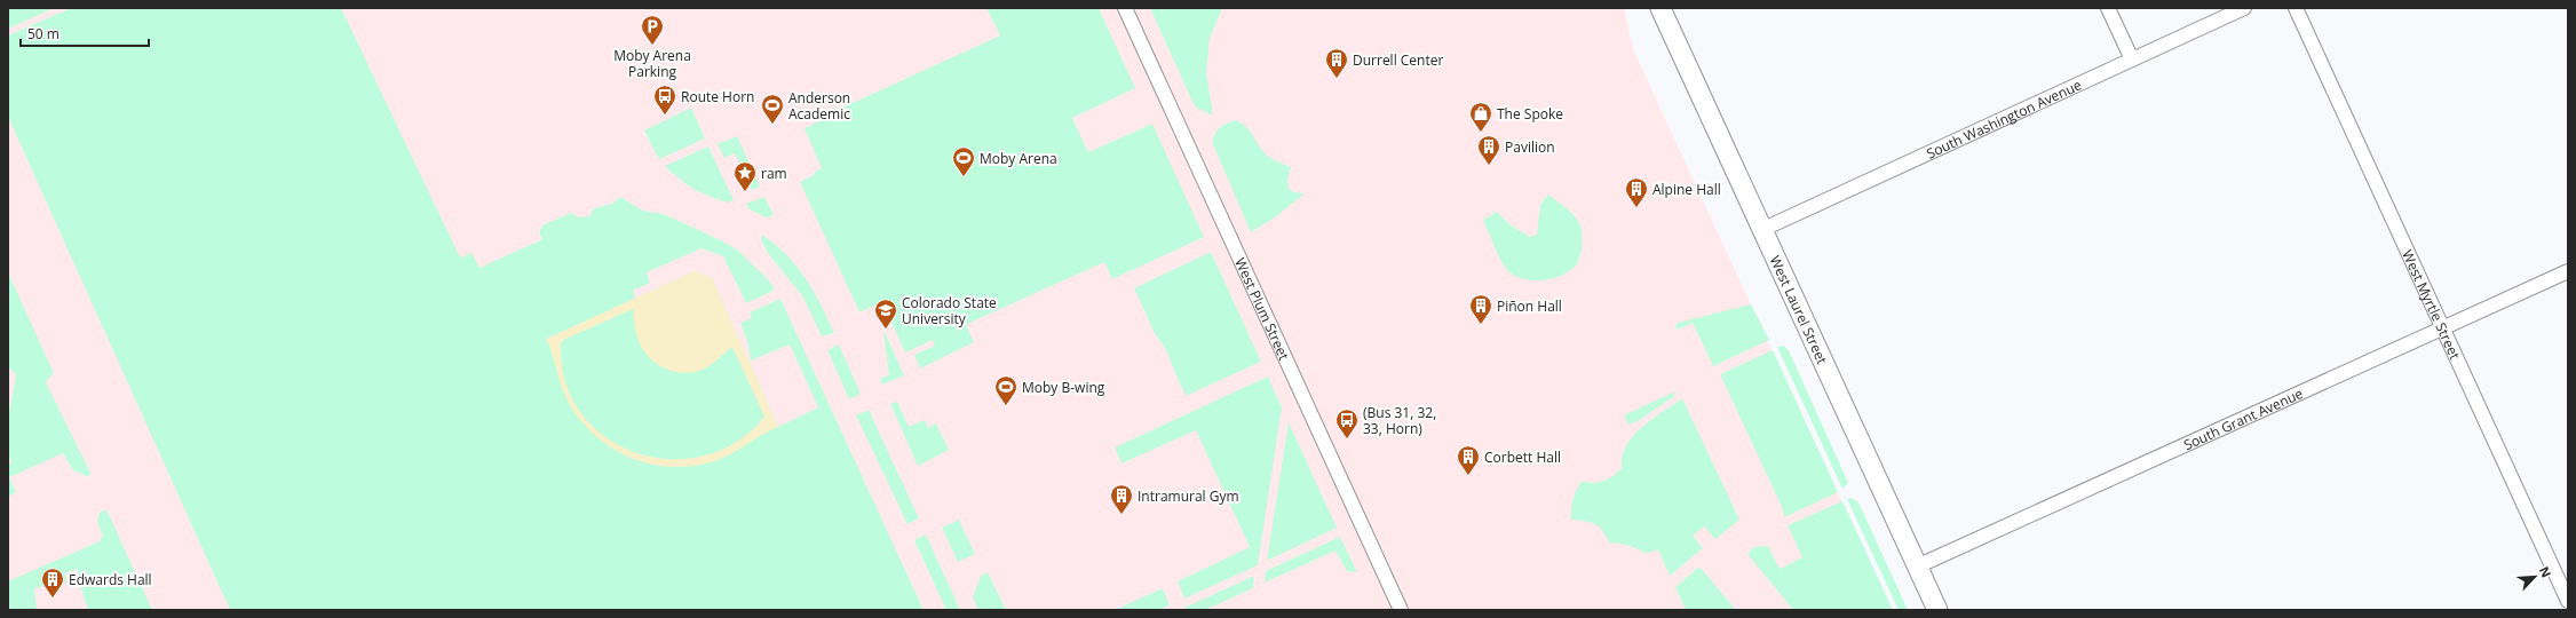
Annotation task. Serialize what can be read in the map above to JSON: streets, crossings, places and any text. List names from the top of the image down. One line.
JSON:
{"streets":{"main road":["West Laurel Street"],"street":["South Washington Avenue","West Myrtle Street","West Plum Street","South Grant Avenue"]},"crossings":[["South Washington Avenue","West Laurel Street"],["West Myrtle Street","South Grant Avenue"],["West Laurel Street","South Grant Avenue"]],"places":{"parking":["Moby Arena Parking"],"building":["Durrell Center","Pavilion","Alpine Hall","Piñon Hall","Corbett Hall","Intramural Gym","Edwards Hall"],"bus stop":["Route Horn","(Bus 31, 32, 33, Horn)"],"sports":["Anderson Academic","Moby Arena","Moby B-wing"],"shop":["The Spoke"],"place":["ram"],"school or university":["Colorado State University"]},"scale_bar":"50 m","north":"top right"}
